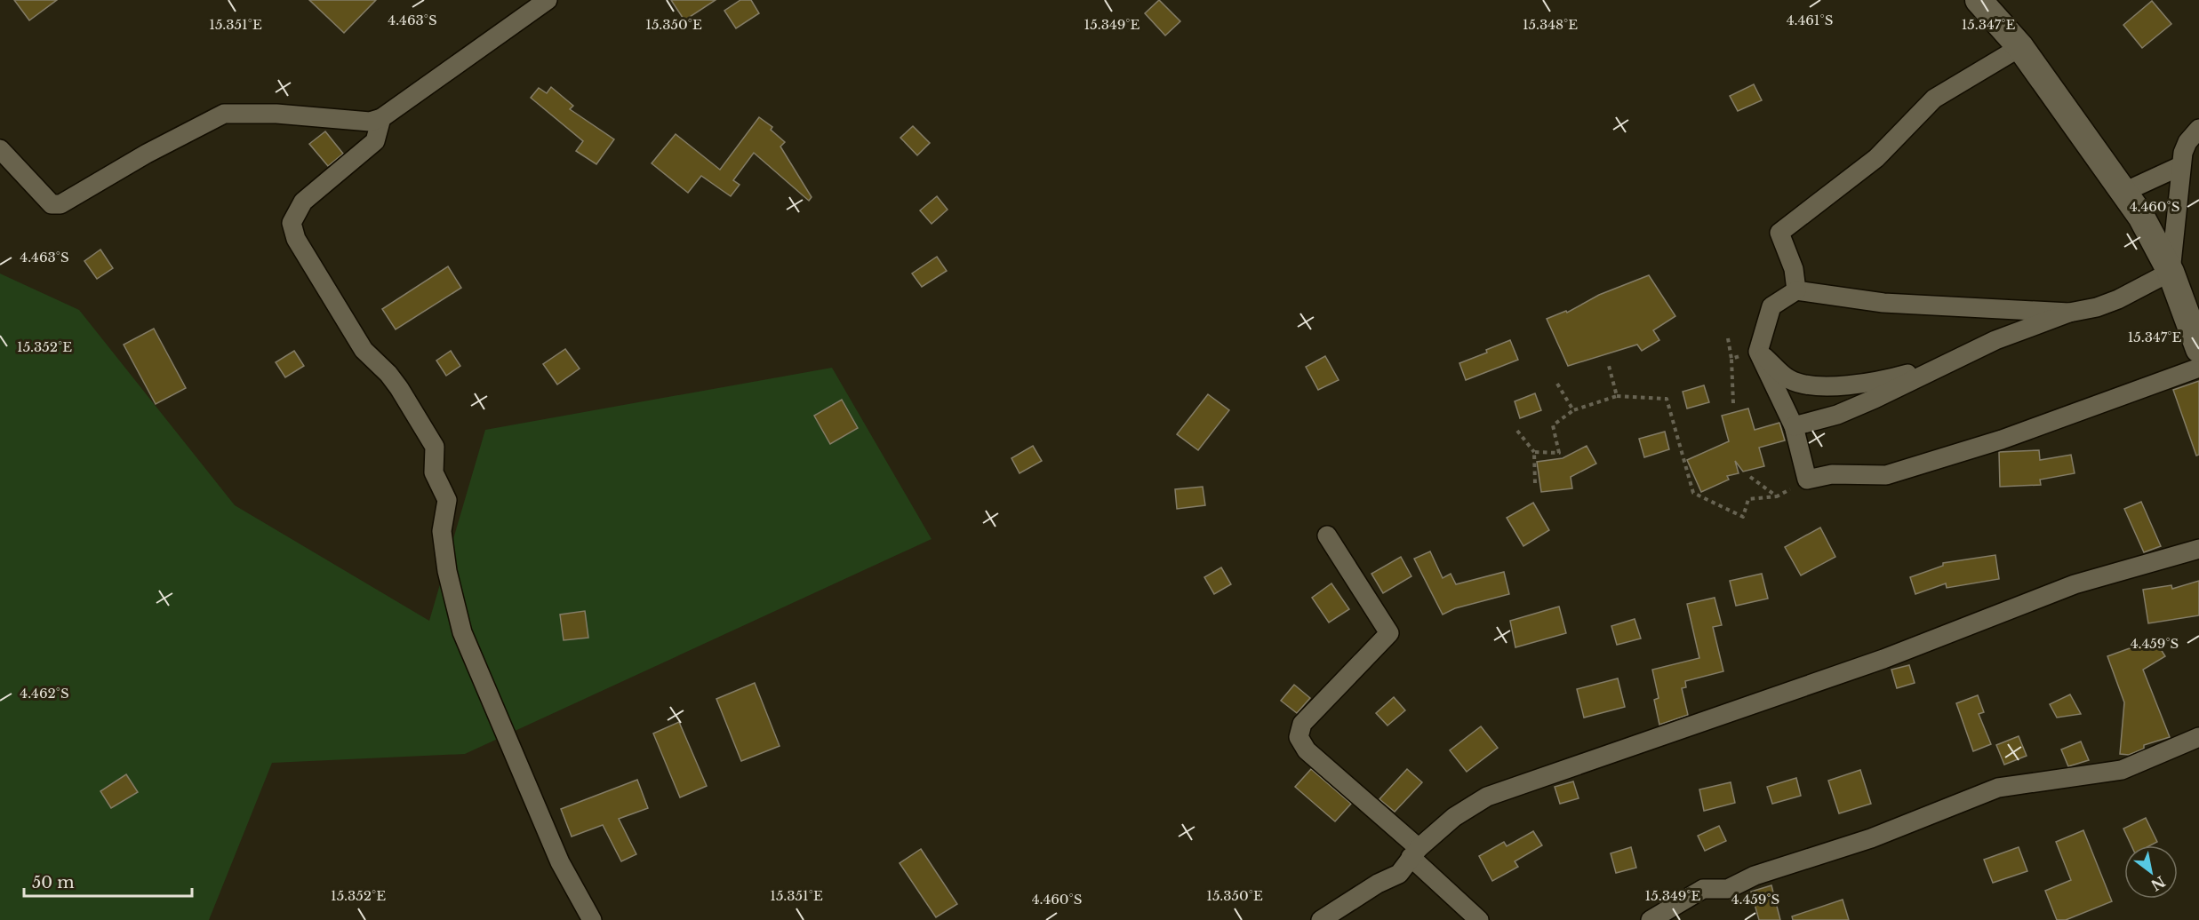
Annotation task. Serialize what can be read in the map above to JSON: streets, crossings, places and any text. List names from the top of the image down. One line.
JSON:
{"scale_bar":"50 m","north":"bottom right","coordinates":["4.463°S","4.461°S","15.351°E","15.350°E","15.349°E","15.348°E","15.347°E","4.460°S","15.352°E","4.459°S","4.462°S"]}
